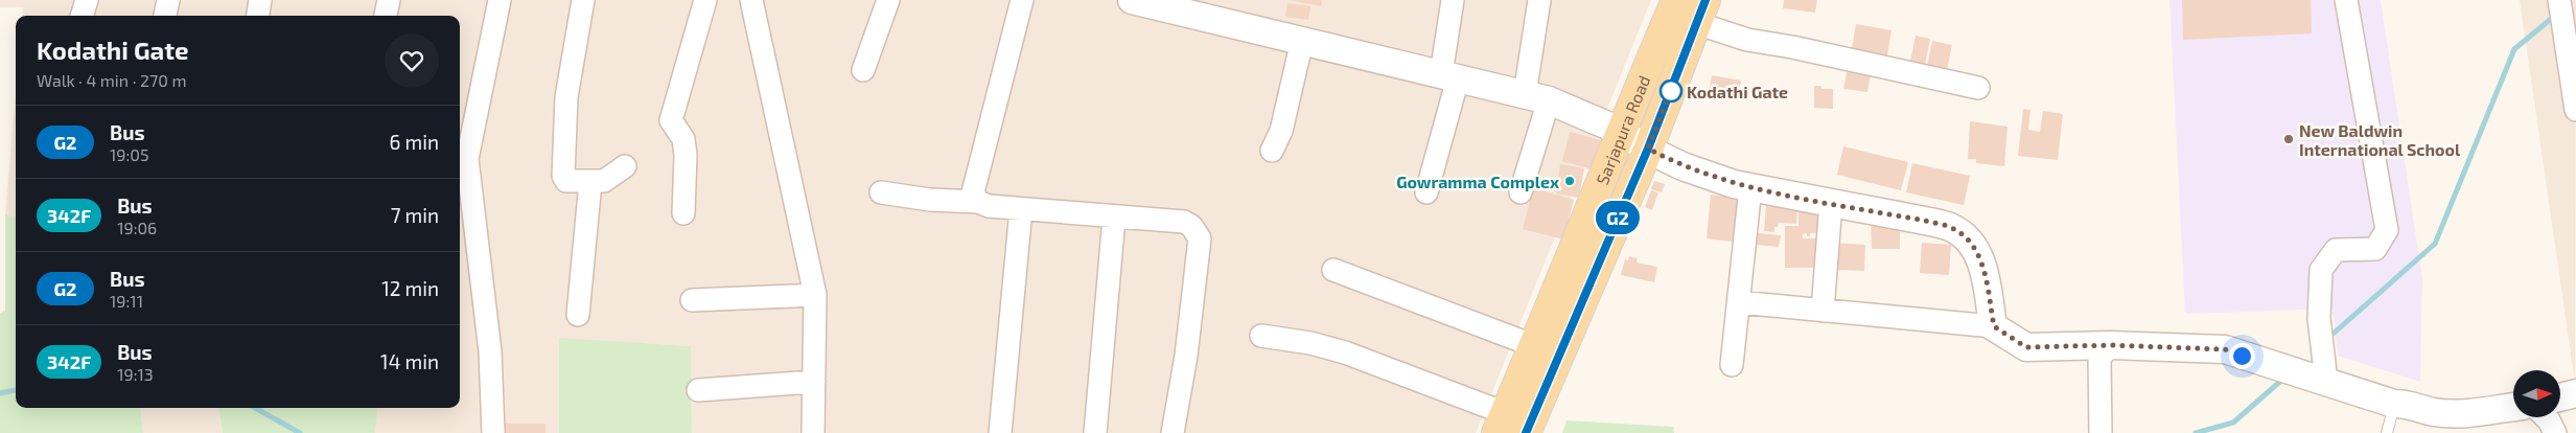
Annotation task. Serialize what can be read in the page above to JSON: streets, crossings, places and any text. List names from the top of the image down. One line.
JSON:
{"streets":{"main road":["Sarjapura Road"]},"places":["Kodathi Gate","New Baldwin International School","Gowramma Complex"],"lines":["bus line G2"],"north":"right","page":{"on_map":"G2","heading":["Kodathi Gate","Walk · 4 min · 270 m"],"list":[{"mark":"G2","name":"Bus","note":"19:05","value":"6 min"},{"mark":"342F","name":"Bus","note":"19:06","value":"7 min"},{"mark":"G2","name":"Bus","note":"19:11","value":"12 min"},{"mark":"342F","name":"Bus","note":"19:13","value":"14 min"}]}}
